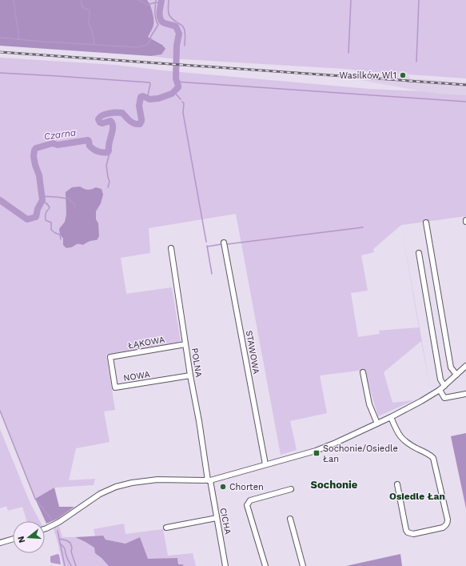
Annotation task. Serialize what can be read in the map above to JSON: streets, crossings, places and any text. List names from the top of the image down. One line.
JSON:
{"streets":{"street":["ŁĄKOWA","STAWOWA","POLNA","NOWA","CICHA"]},"crossings":[["ŁĄKOWA","POLNA"],["ŁĄKOWA","NOWA"],["POLNA","NOWA"],["POLNA","CICHA"]],"districts":["Sochonie","Osiedle Łan"],"water":["Czarna"],"places":{"other":["Wasilków Wl1","Chorten"],"transit":["Sochonie/Osiedle Łan"]},"north":"left"}
